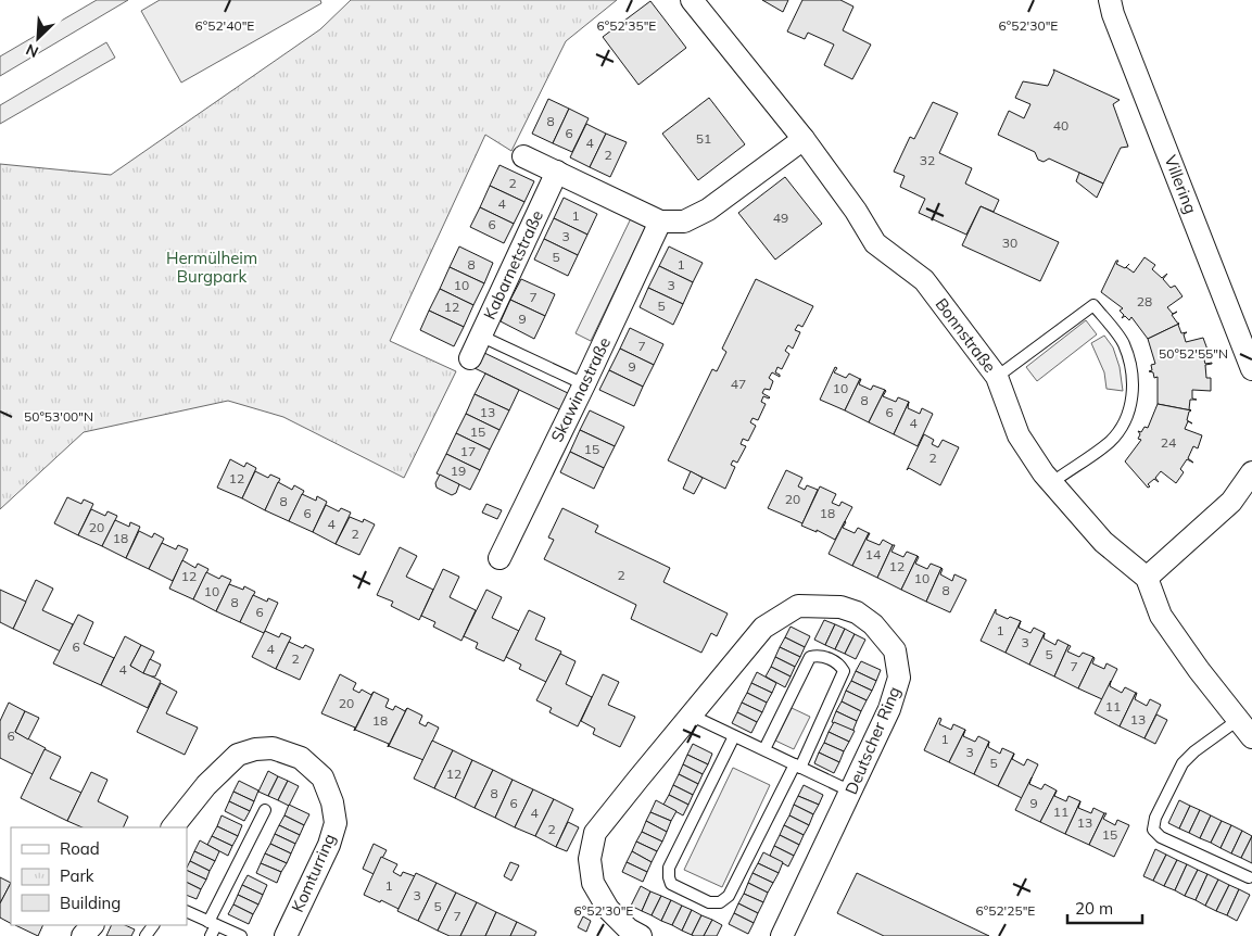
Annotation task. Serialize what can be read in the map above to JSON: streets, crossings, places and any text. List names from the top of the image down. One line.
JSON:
{"streets":{"street":["Villering","Kabarnetstraße","Bonnstraße","Skawinastraße","Deutscher Ring","Komturring"]},"parks":["Hermülheim Burgpark"],"house_numbers":["8","40","6","51","4","2","32","2","4","1","49","6","3","30","5","8","1","10","3","7","28","5","12","9","7","9","47","10","8","13","6","4","15","24","15","17","2","19","12","20","8","6","18","4","20","2","18","14","12","2","12","10","8","10","8","6","1","3","6","4","5","2","7","4","20","11","13","18","6","1","3","5","12","8","6","9","11","4","13","2","15","1","3","5","7"],"legend":["Road","Park","Building"],"scale_bar":"20 m","north":"bottom left","coordinates":["6°52'40\"E","6°52'35\"E","6°52'30\"E","50°52'55\"N","50°53'00\"N","6°52'25\"E"]}
